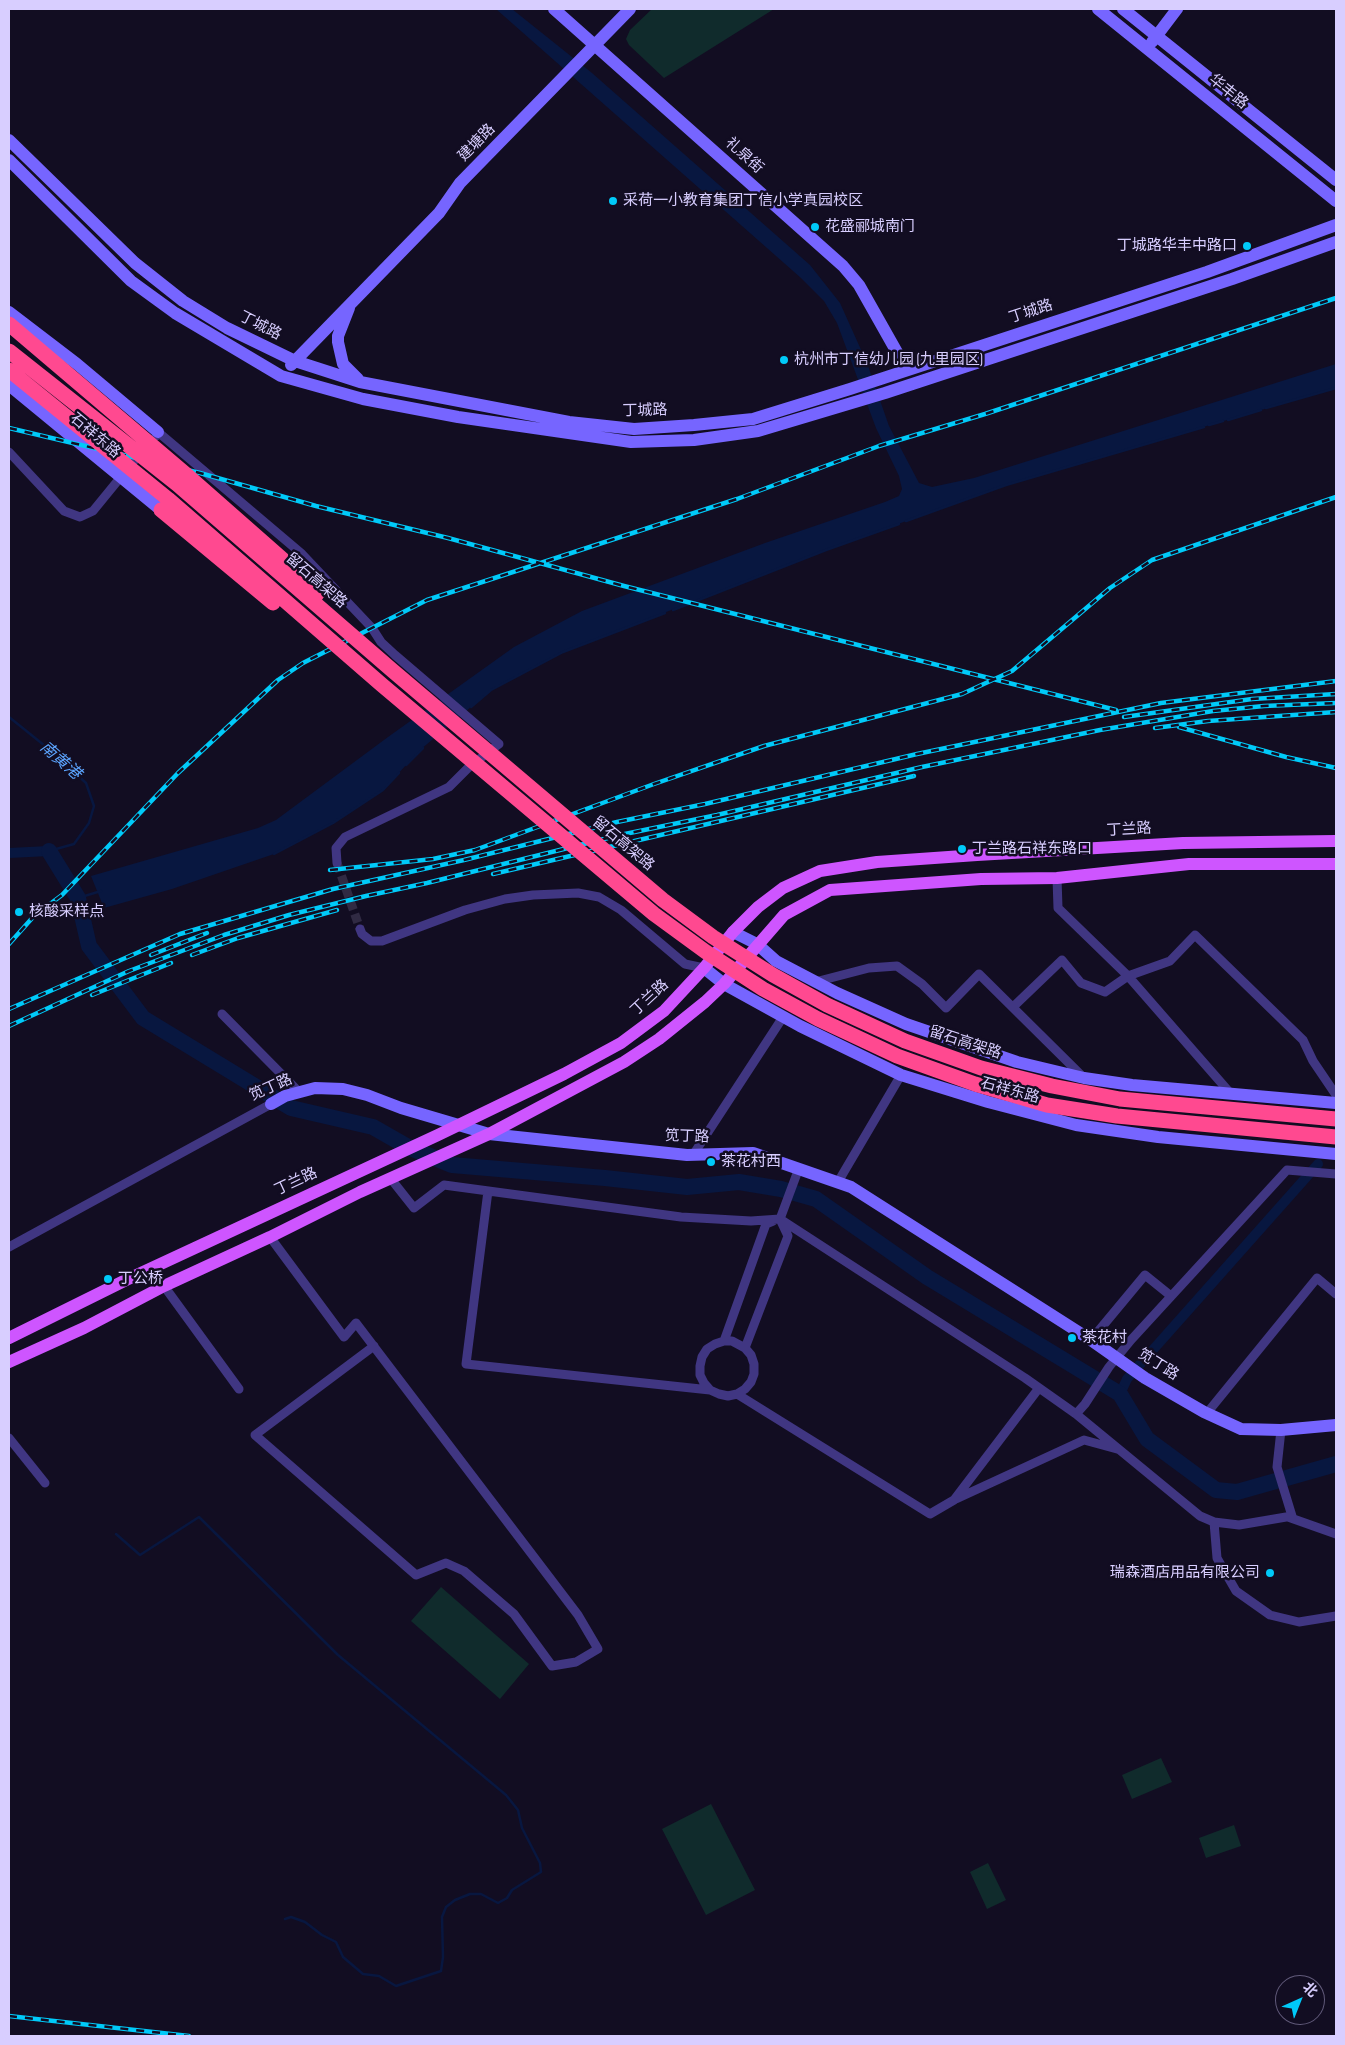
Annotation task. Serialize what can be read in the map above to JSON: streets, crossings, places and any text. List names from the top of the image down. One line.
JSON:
{"streets":{"highway":["留石高架路"],"main road":["华丰路","建塘路","礼泉街","丁城路","石祥东路","丁兰路","笕丁路"]},"crossings":[["建塘路","礼泉街"],["建塘路","丁城路"],["礼泉街","丁城路"],["石祥东路","丁兰路"],["丁兰路","笕丁路"]],"water":["南黄港"],"places":["采荷一小教育集团丁信小学真园校区","花盛郦城南门","丁城路华丰中路口","杭州市丁信幼儿园 (九里园区)","丁兰路石祥东路口","核酸采样点","茶花村西","丁公桥","茶花村","瑞森酒店用品有限公司"],"north":"top right"}
